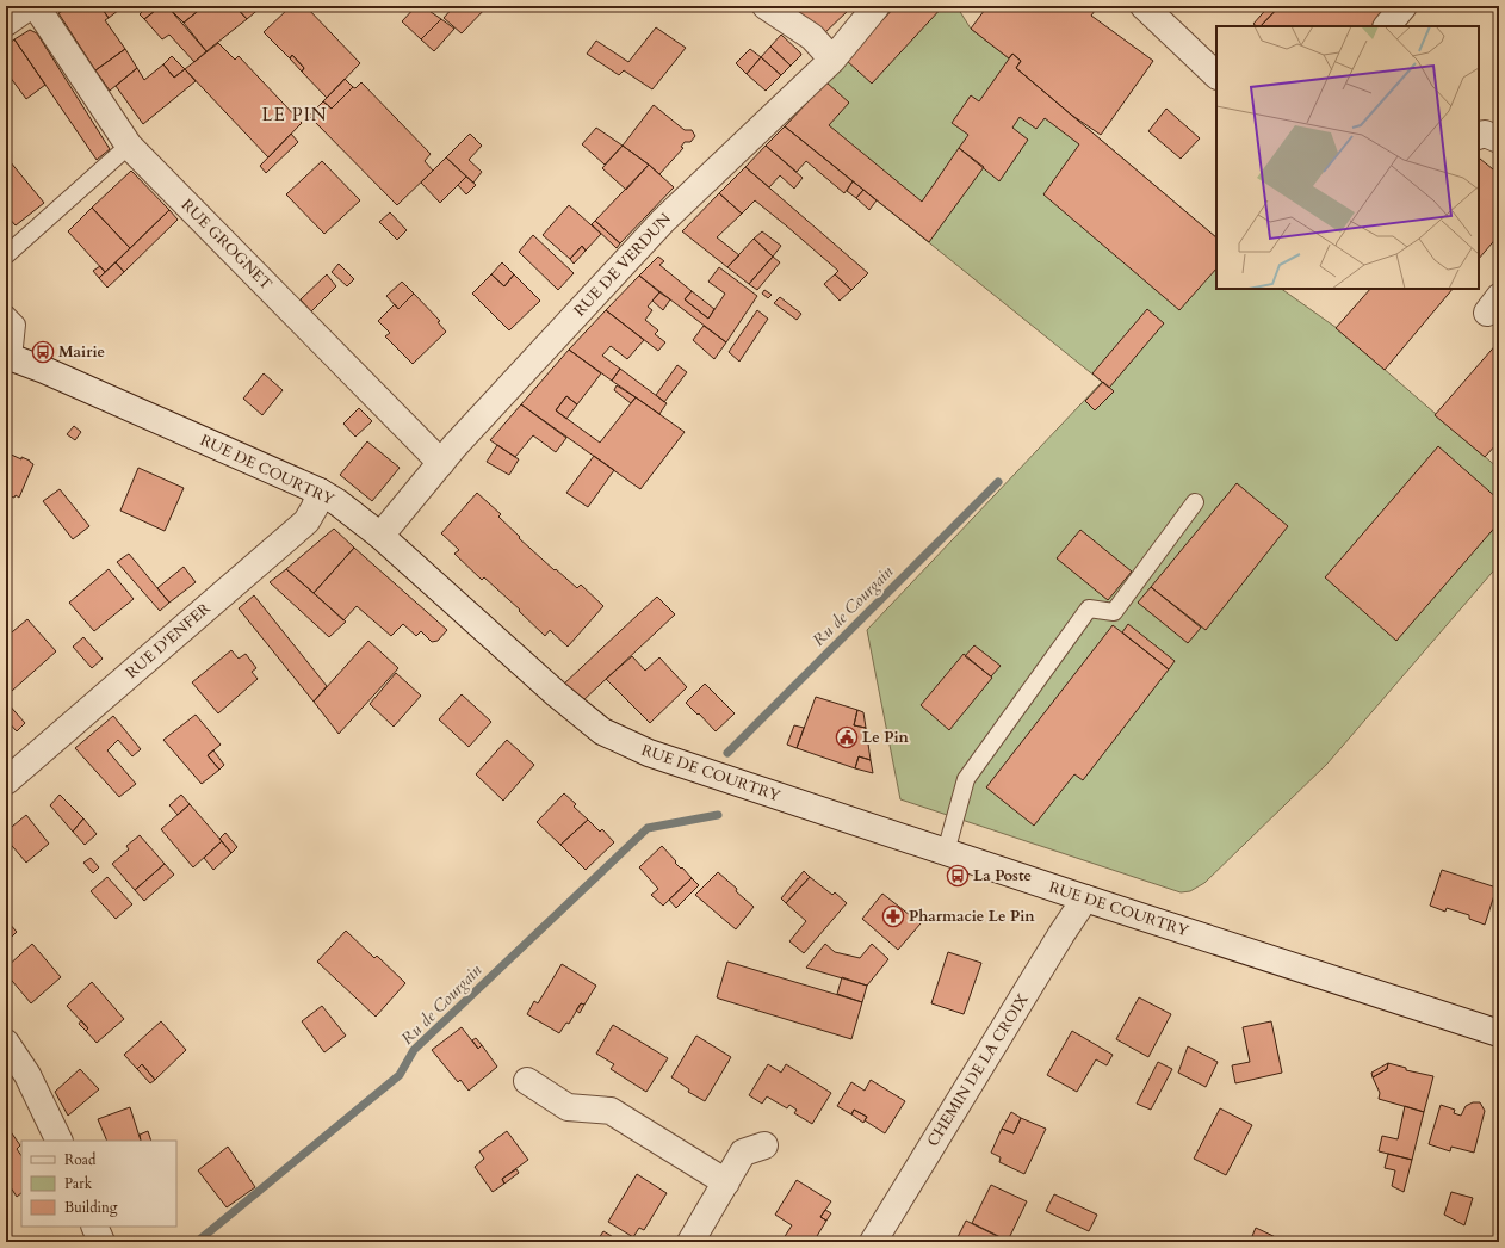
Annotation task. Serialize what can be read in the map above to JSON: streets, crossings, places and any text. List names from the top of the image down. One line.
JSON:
{"streets":{"street":["RUE GROGNET","RUE DE VERDUN","RUE DE COURTRY","RUE D'ENFER","CHEMIN DE LA CROIX"]},"crossings":[["RUE GROGNET","RUE DE VERDUN"],["RUE DE VERDUN","RUE DE COURTRY"],["RUE DE COURTRY","RUE D'ENFER"],["RUE DE COURTRY","CHEMIN DE LA CROIX"]],"districts":["LE PIN"],"water":["Ru de Courgain"],"places":{"bus stop":["Mairie","La Poste"],"public building":["Le Pin"],"pharmacy":["Pharmacie Le Pin"]},"legend":["Road","Park","Building"]}
